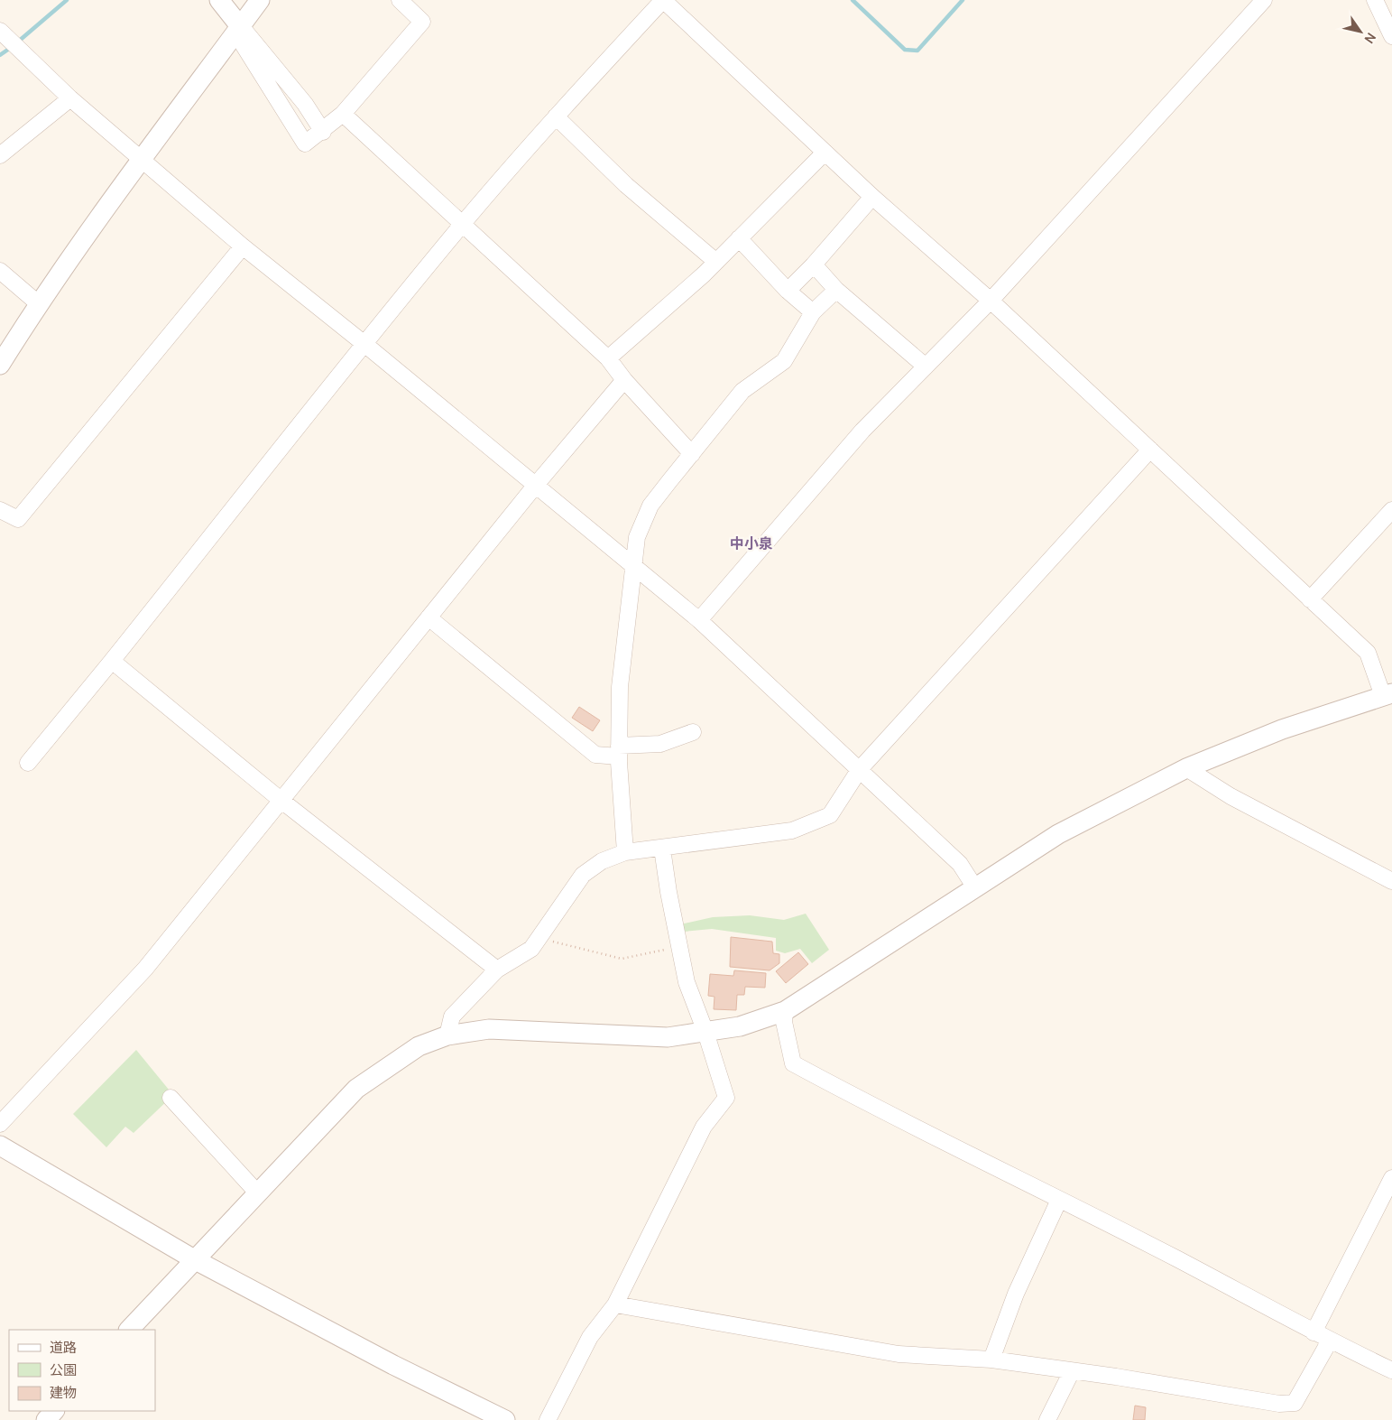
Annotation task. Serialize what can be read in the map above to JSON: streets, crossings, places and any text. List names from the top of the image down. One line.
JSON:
{"districts":["中小泉"],"legend":["道路","公園","建物"],"north":"bottom right"}
